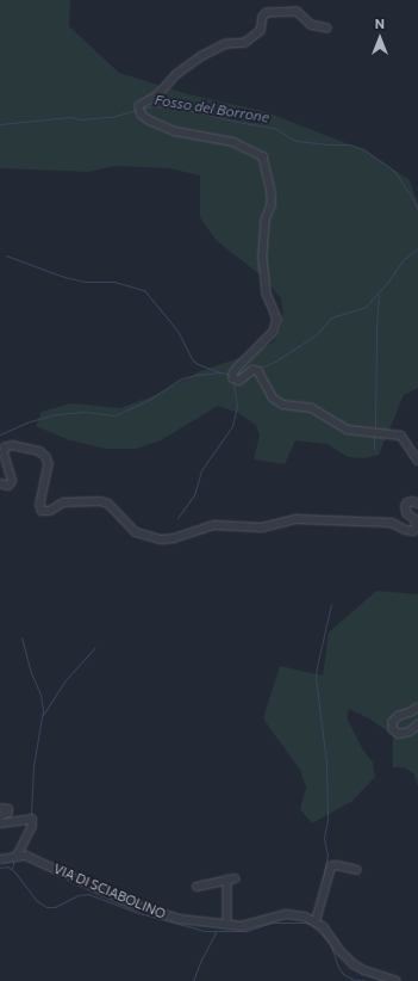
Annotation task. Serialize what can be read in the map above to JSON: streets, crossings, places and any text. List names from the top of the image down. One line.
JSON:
{"streets":{"street":["VIA DI SCIABOLINO"]},"water":["Fosso del Borrone"],"north":"top"}
